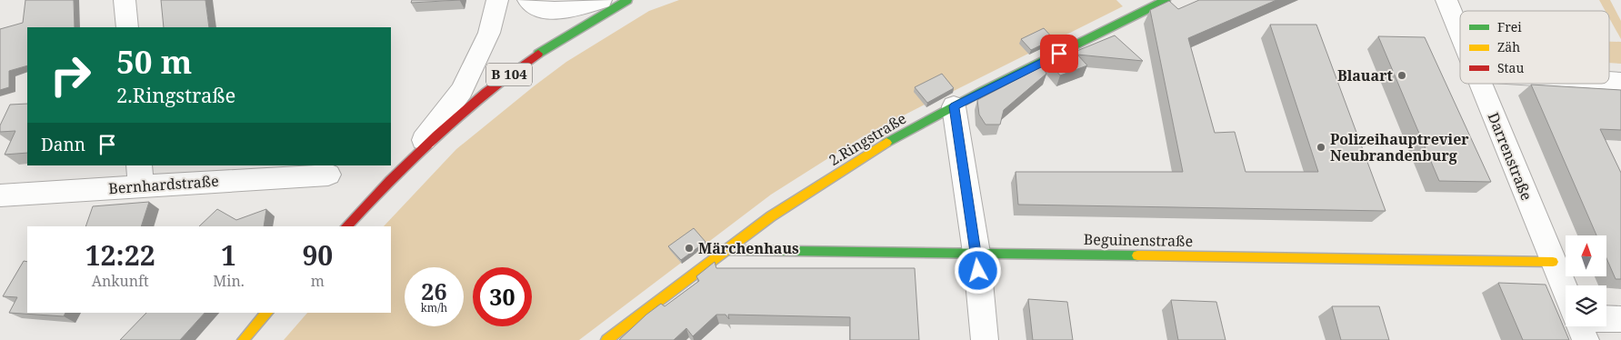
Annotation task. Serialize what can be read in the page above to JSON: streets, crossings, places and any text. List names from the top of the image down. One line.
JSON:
{"streets":{"street":["B 104","2.Ringstraße","Darrenstraße","Bernhardstraße","Beguinenstraße"]},"crossings":[["2.Ringstraße","Beguinenstraße"],["Darrenstraße","Beguinenstraße"]],"places":["Blauart","Polizeihauptrevier Neubrandenburg","Märchenhaus"],"legend":["Frei","Zäh","Stau"],"north":"top","page":{"turn":["50 m","2.Ringstraße"],"then":"Dann","eta":["12:22","Ankunft","1","Min.","90","m"],"speed":"26 km/h","limit":"30"}}
